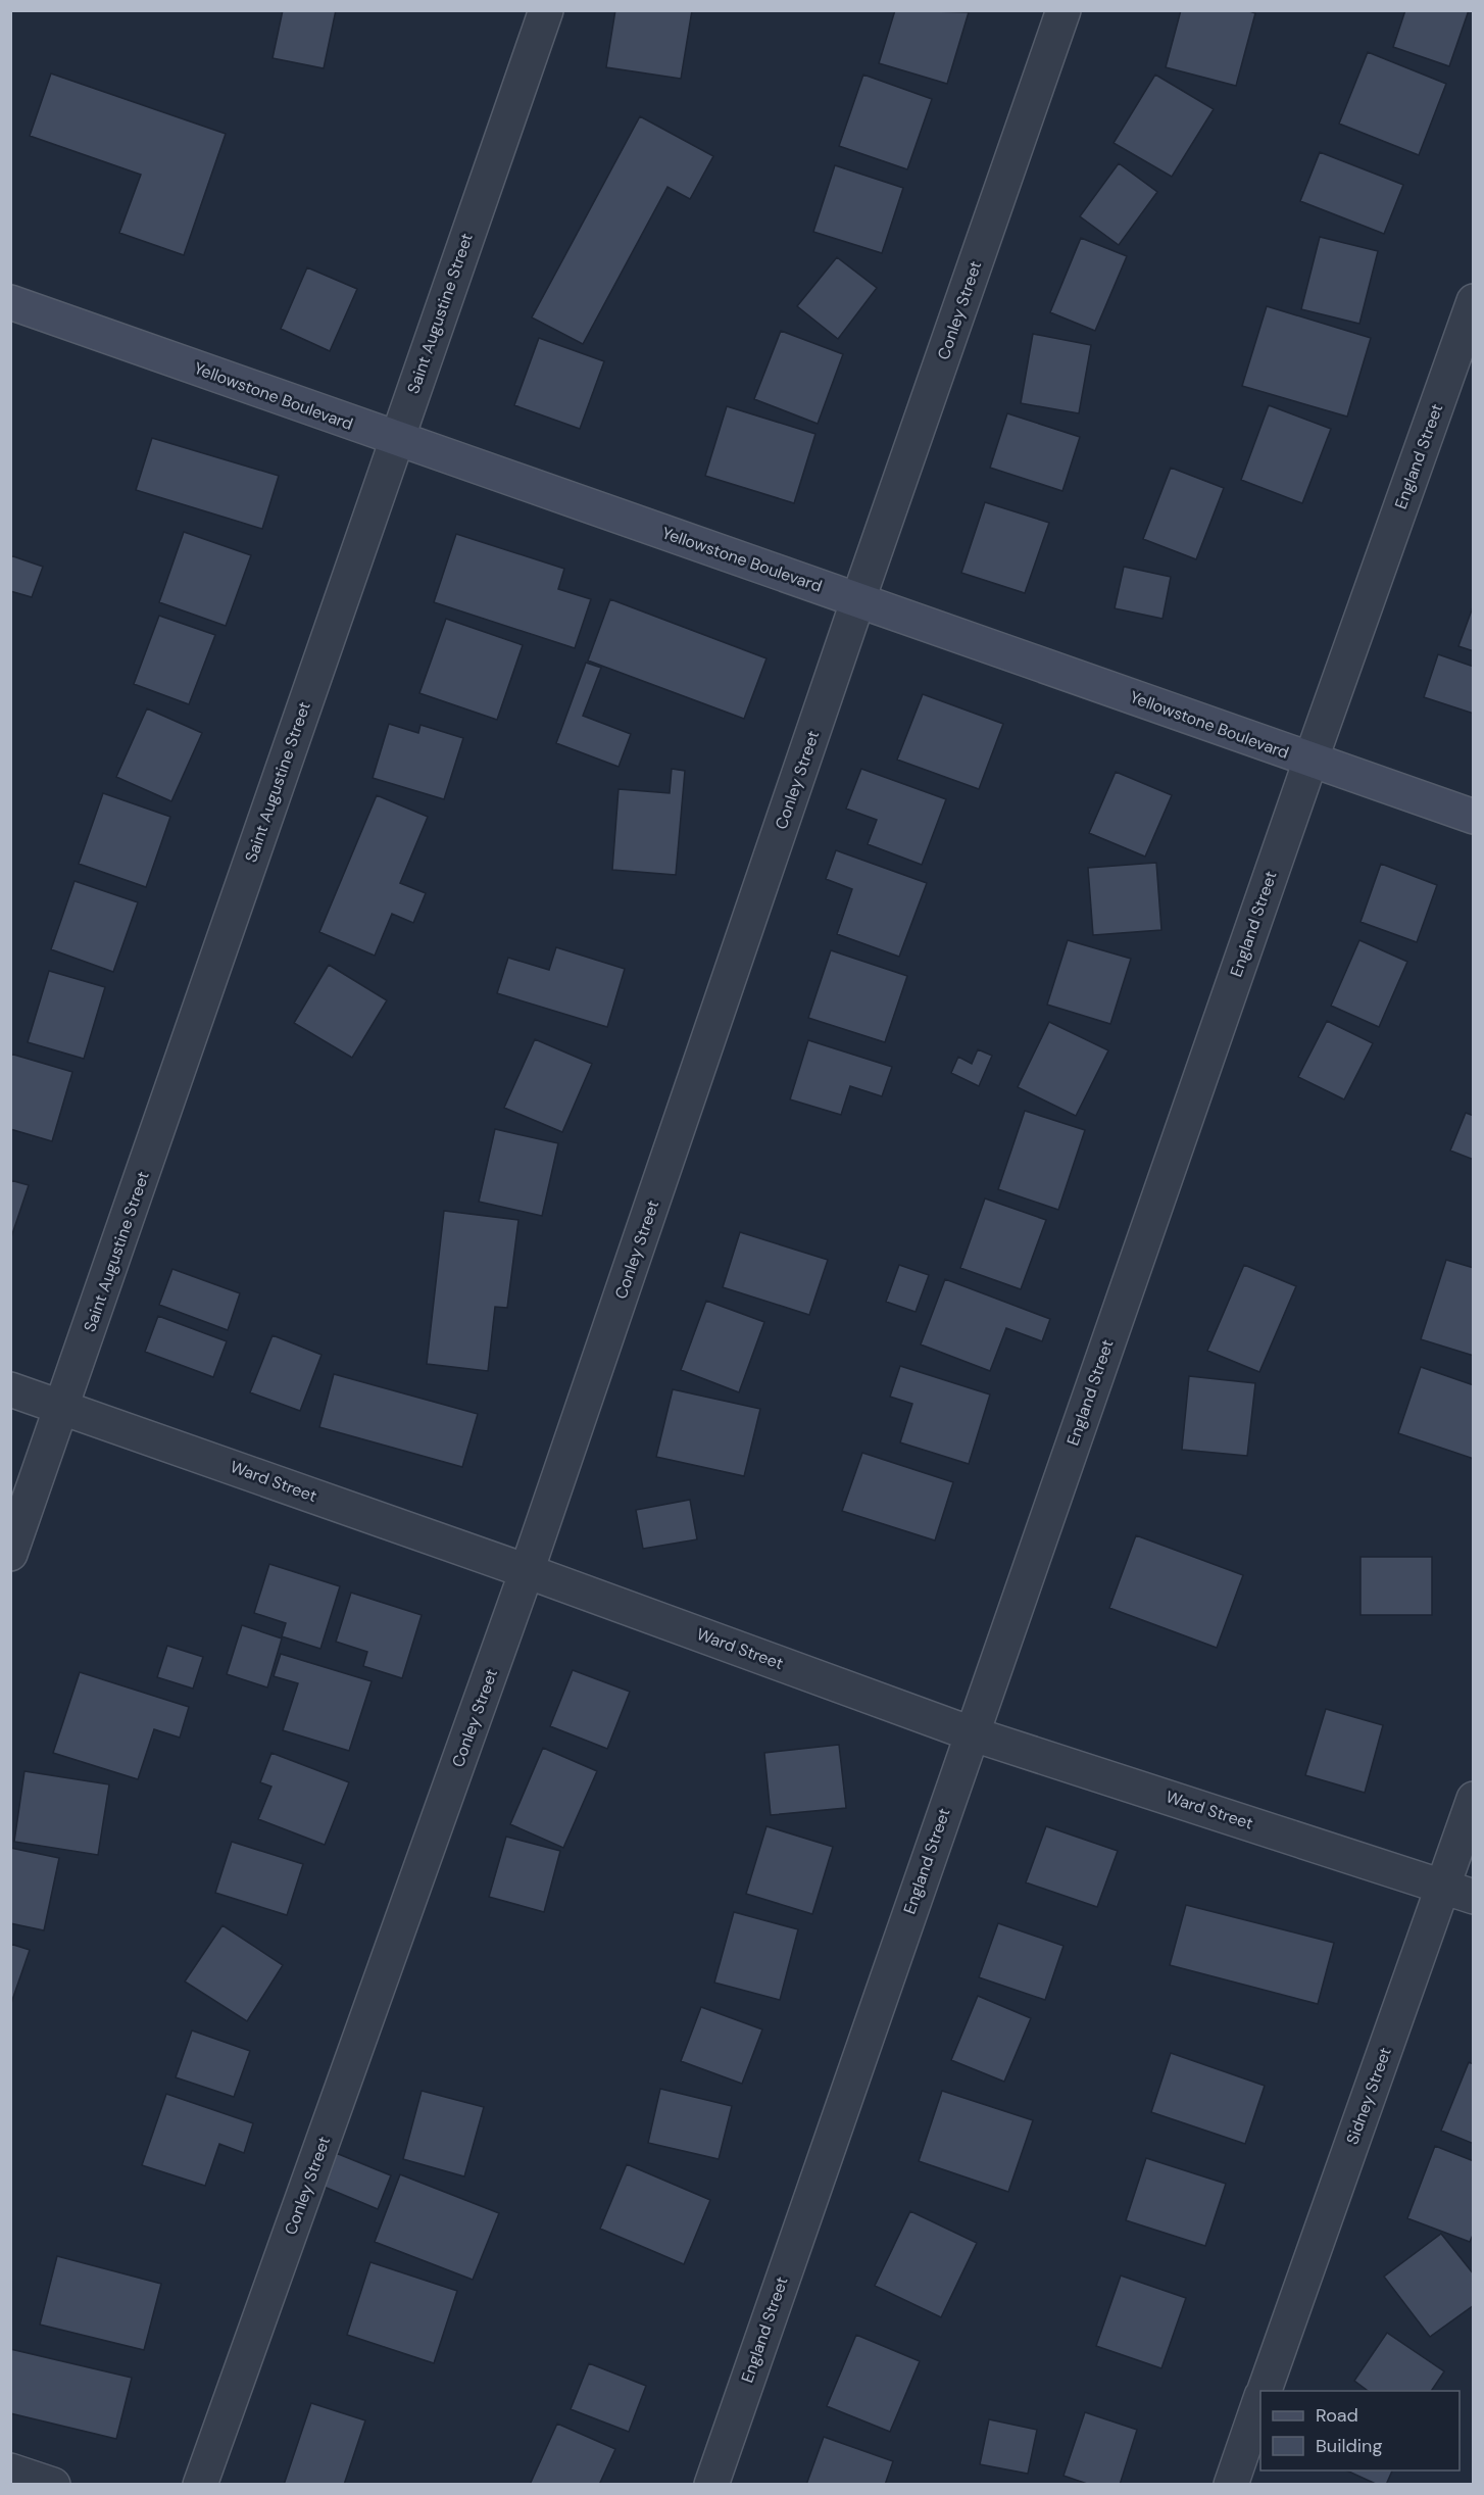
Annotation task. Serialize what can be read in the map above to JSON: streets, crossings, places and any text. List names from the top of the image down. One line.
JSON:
{"streets":{"street":["Conley Street","Saint Augustine Street","Yellowstone Boulevard","England Street","Ward Street","Sidney Street"]},"crossings":[["Conley Street","Yellowstone Boulevard"],["Conley Street","Ward Street"],["Saint Augustine Street","Yellowstone Boulevard"],["Saint Augustine Street","Ward Street"],["Yellowstone Boulevard","England Street"],["England Street","Ward Street"],["Ward Street","Sidney Street"]],"legend":["Road","Building"]}
